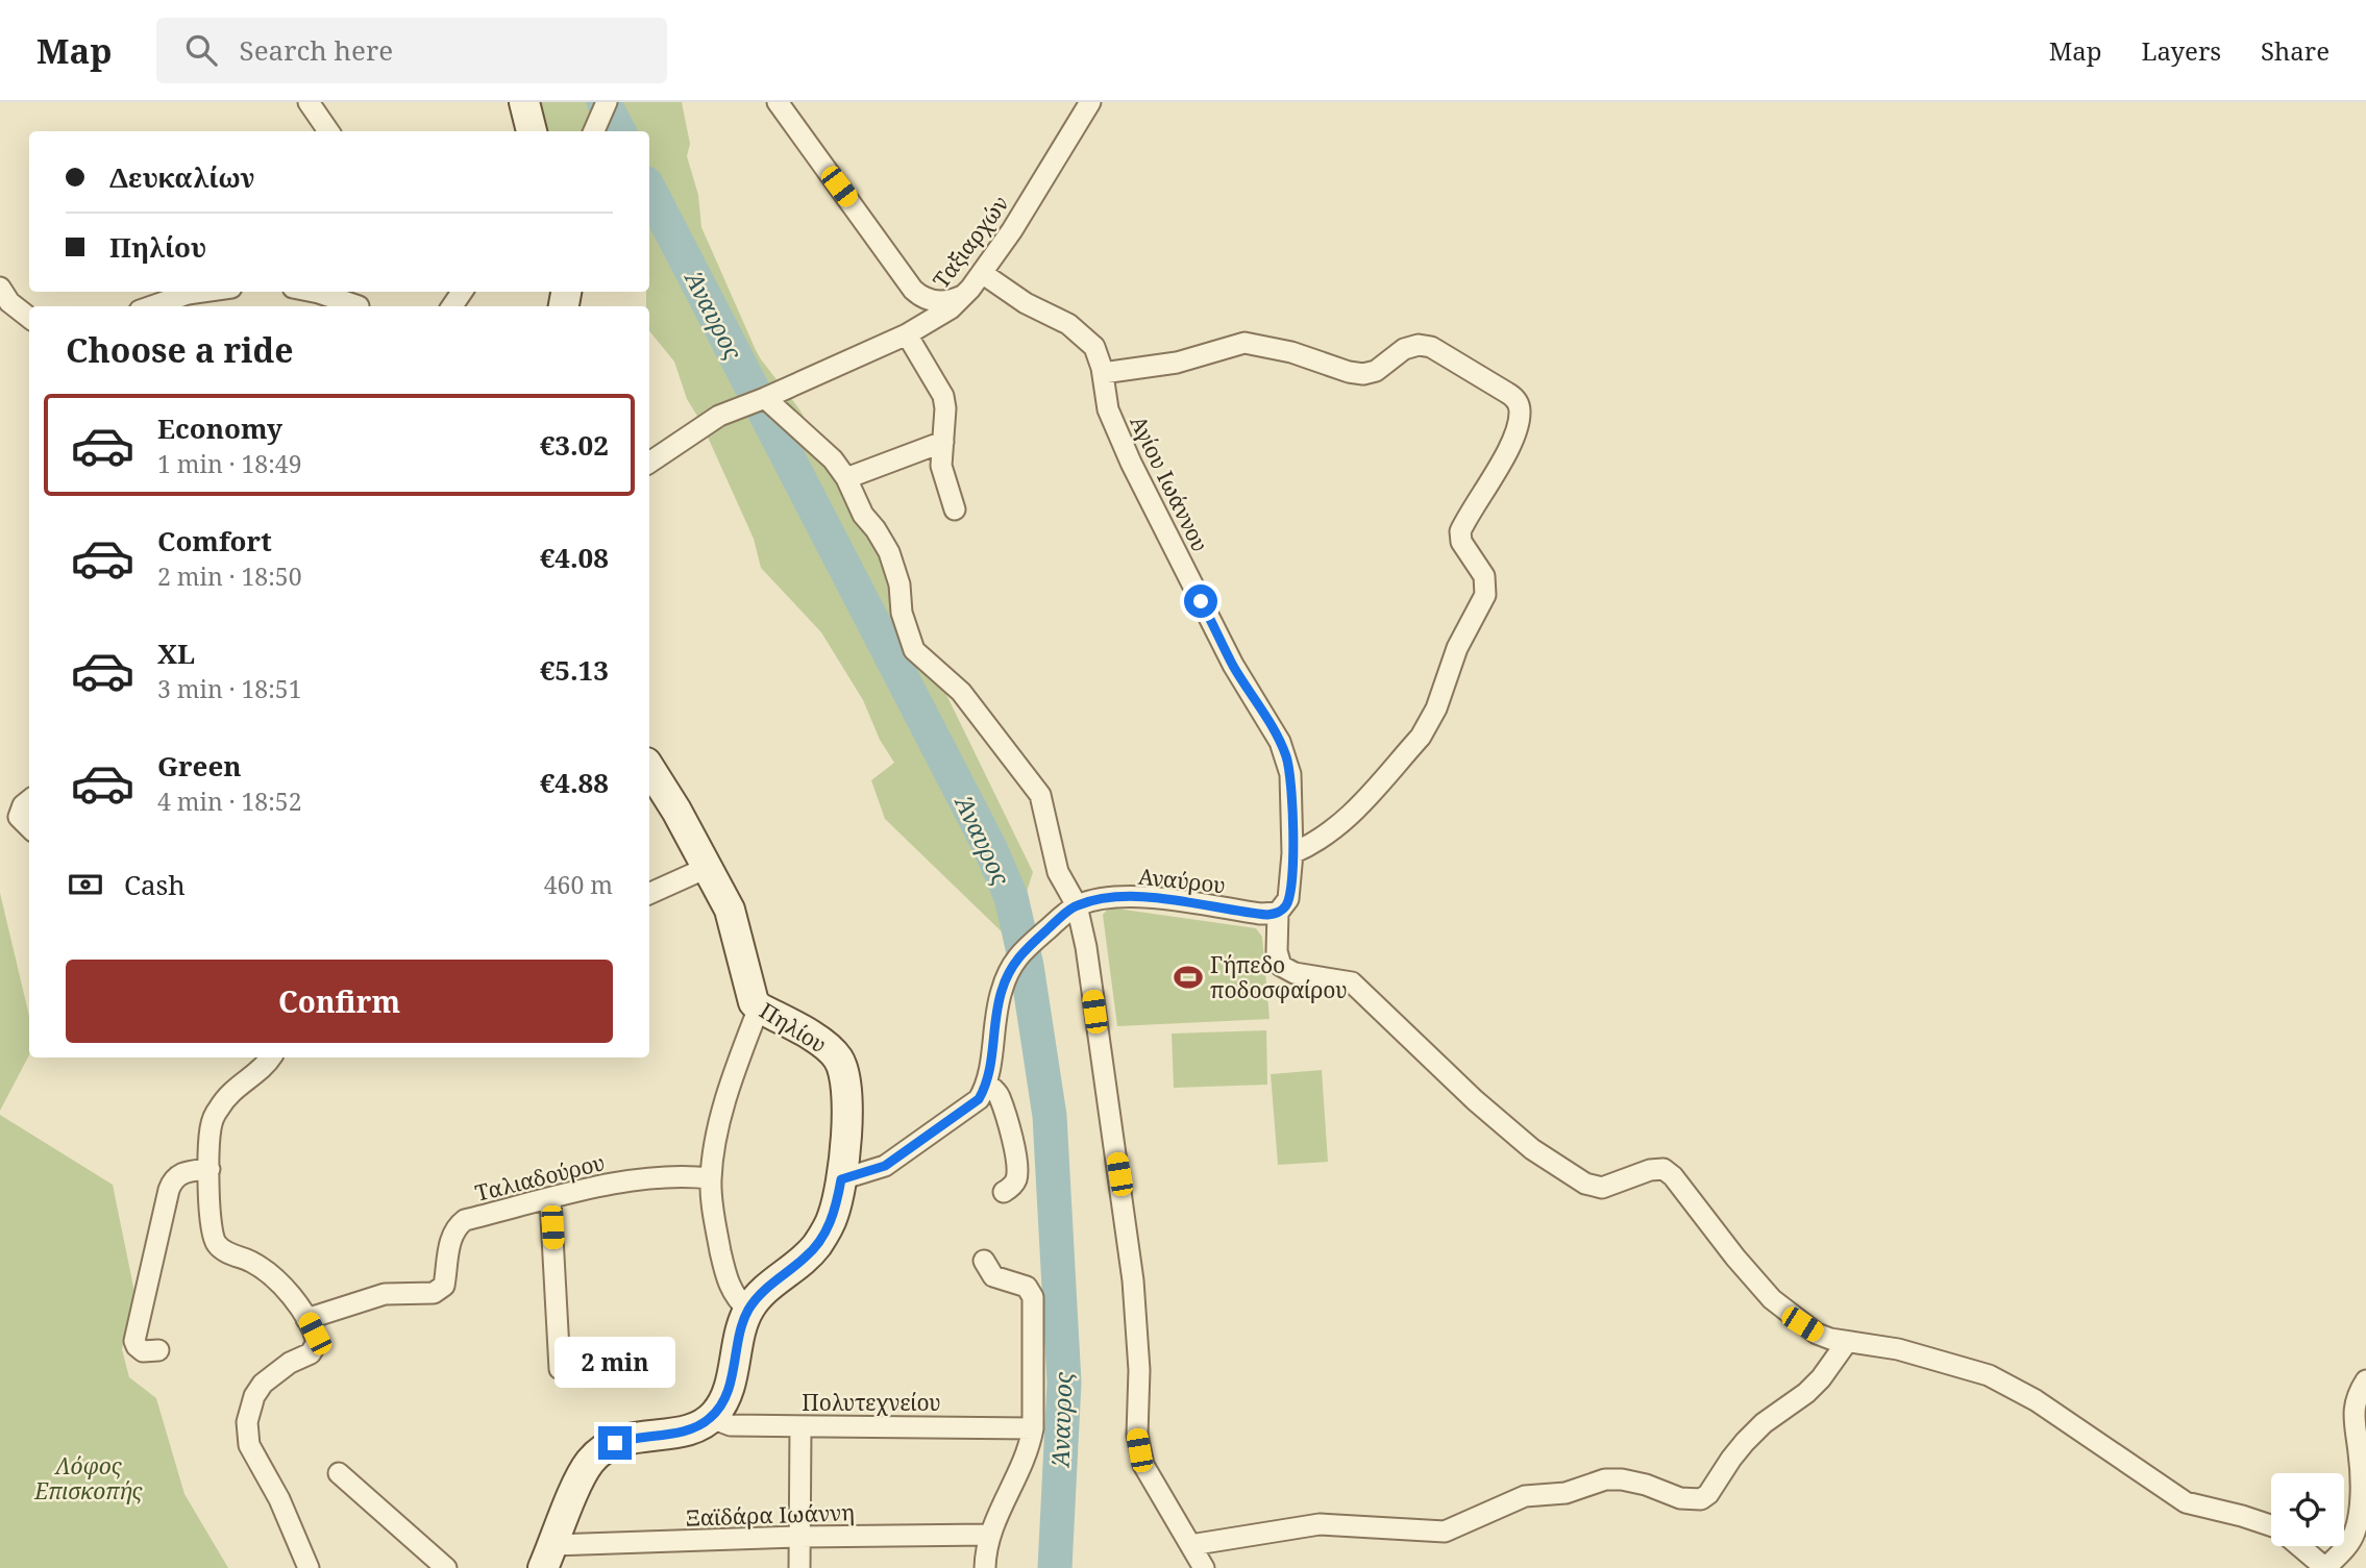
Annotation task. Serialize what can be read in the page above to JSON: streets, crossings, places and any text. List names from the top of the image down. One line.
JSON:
{"streets":{"main road":["Πηλίου"],"street":["Ταξιαρχών","Αγίου Ιωάννου","Αναύρου","Ταλιαδούρου","Πολυτεχνείου","Ξαϊδάρα Ιωάννη"]},"crossings":[["Ταξιαρχών","Αγίου Ιωάννου"],["Αγίου Ιωάννου","Αναύρου"],["Πηλίου","Πολυτεχνείου"]],"water":["Άναυρος"],"parks":["Λόφος Επισκοπής"],"places":{"sports":["Γήπεδο ποδοσφαίρου"]},"page":{"header":"Map","search":"Search here","nav":["Map","Layers","Share"],"banner":["Δευκαλίων","Πηλίου"],"heading":"Choose a ride","list":[{"name":"Economy","note":"1 min · 18:49","value":"€3.02"},{"name":"Comfort","note":"2 min · 18:50","value":"€4.08"},{"name":"XL","note":"3 min · 18:51","value":"€5.13"},{"name":"Green","note":"4 min · 18:52","value":"€4.88"}],"pay":["Cash","460 m"],"buttons":"Confirm","bubble":"2 min"}}
